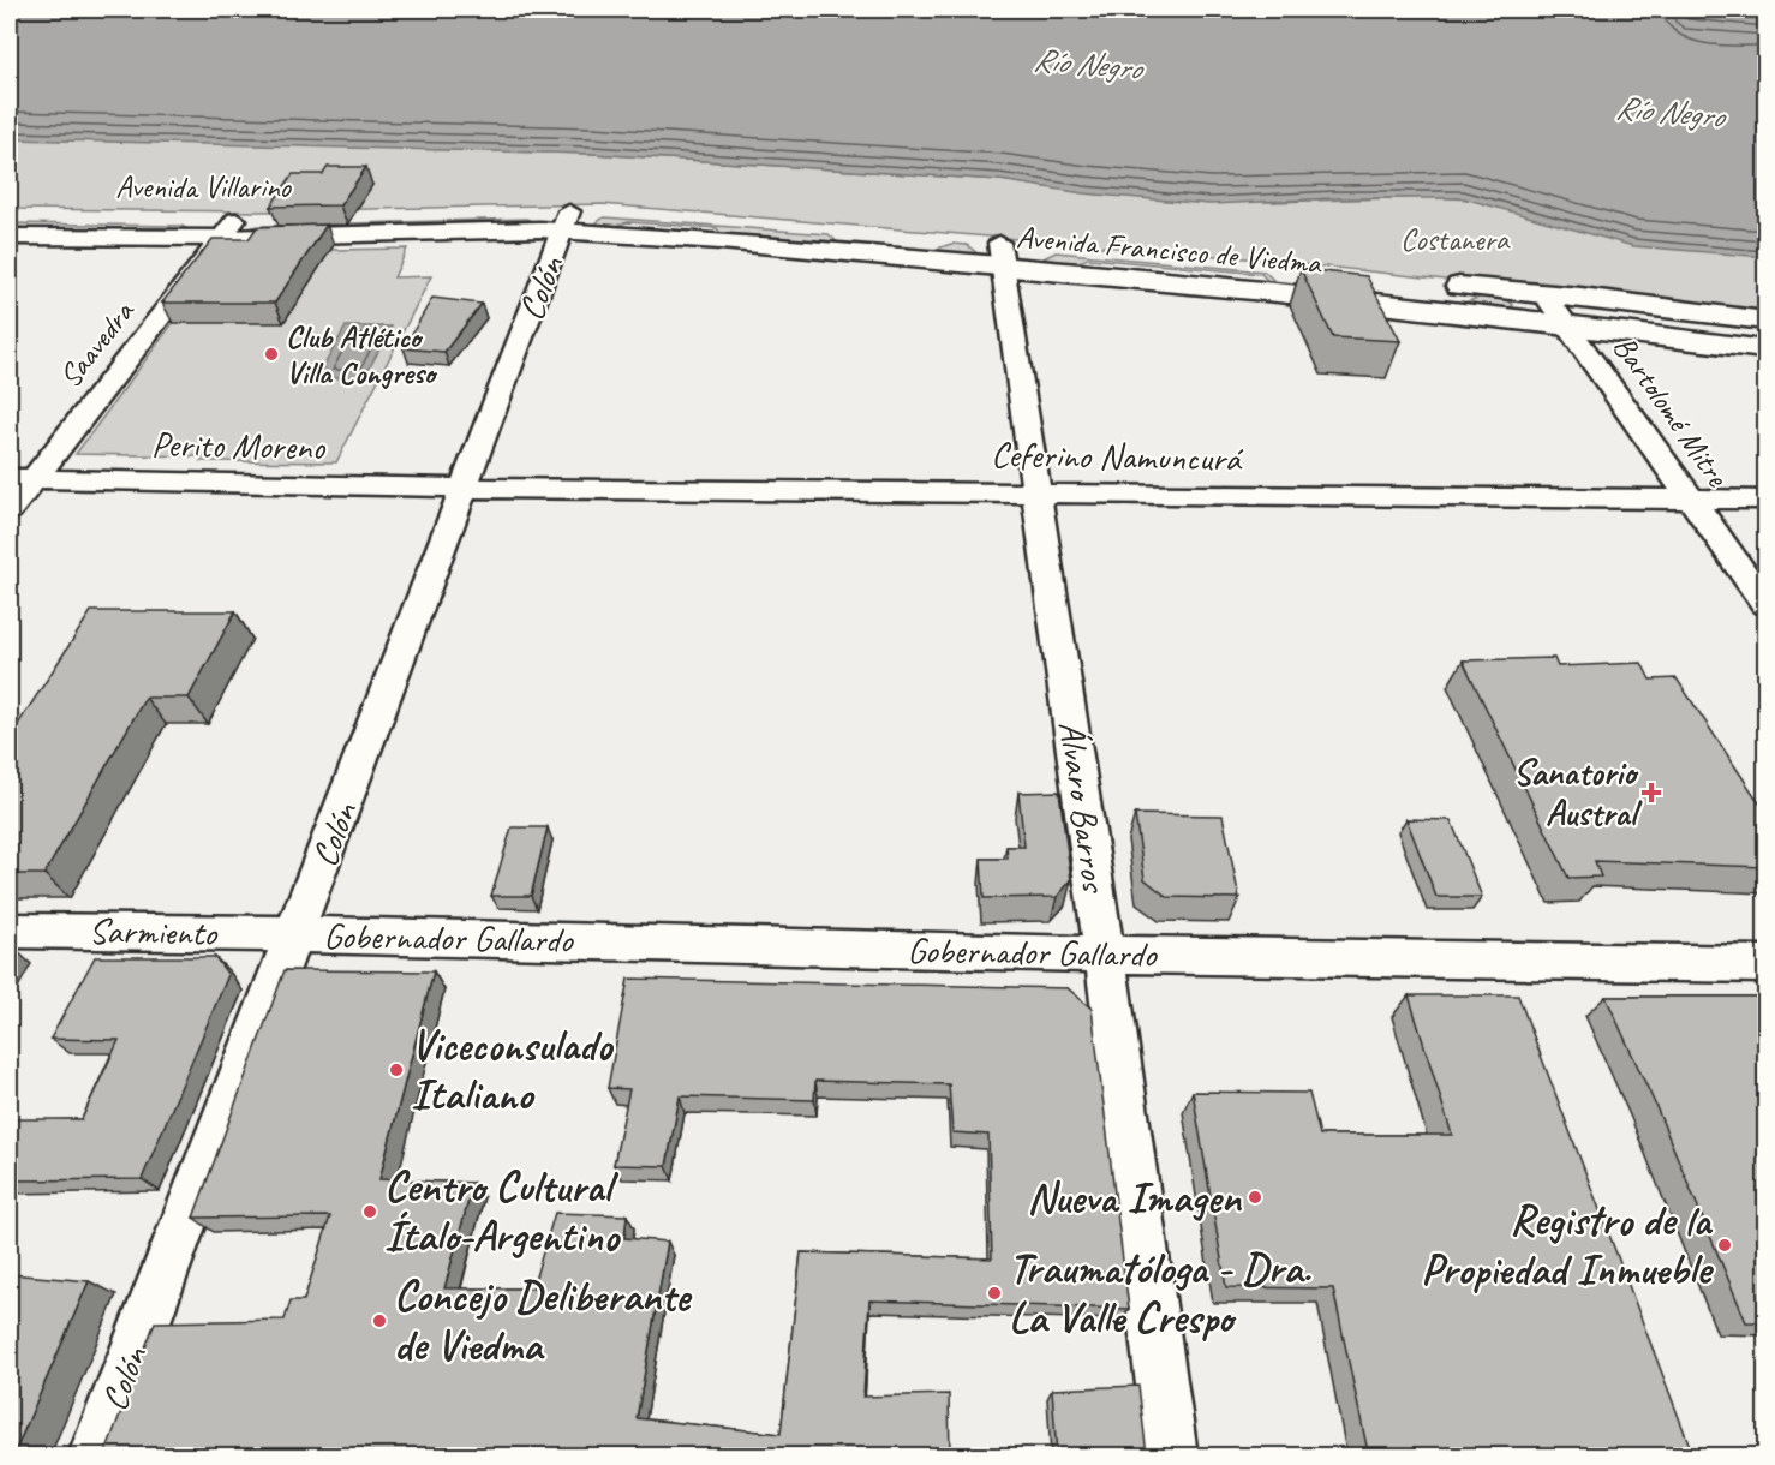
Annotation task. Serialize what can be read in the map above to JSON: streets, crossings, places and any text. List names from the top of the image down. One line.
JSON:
{"streets":{"main road":["Avenida Villarino","Avenida Francisco de Viedma"],"street":["Colón","Saavedra","Bartolomé Mitre","Perito Moreno","Ceferino Namuncurá","Álvaro Barros","Sarmiento","Gobernador Gallardo"]},"crossings":[["Avenida Villarino","Avenida Francisco de Viedma"],["Avenida Villarino","Colón"],["Avenida Villarino","Saavedra"],["Avenida Francisco de Viedma","Colón"],["Avenida Francisco de Viedma","Bartolomé Mitre"],["Avenida Francisco de Viedma","Álvaro Barros"],["Colón","Perito Moreno"],["Colón","Ceferino Namuncurá"],["Colón","Sarmiento"],["Colón","Gobernador Gallardo"],["Saavedra","Perito Moreno"],["Bartolomé Mitre","Ceferino Namuncurá"],["Perito Moreno","Ceferino Namuncurá"],["Ceferino Namuncurá","Álvaro Barros"],["Álvaro Barros","Gobernador Gallardo"],["Sarmiento","Gobernador Gallardo"]],"water":["Río Negro"],"parks":["Costanera"],"places":{"other":["Club Atlético Villa Congreso","Viceconsulado Italiano","Nueva Imagen","Centro Cultural Ítalo-Argentino","Registro de la Propiedad Inmueble","Traumatóloga - Dra. La Valle Crespo","Concejo Deliberante de Viedma"],"health":["Sanatorio Austral"]}}
